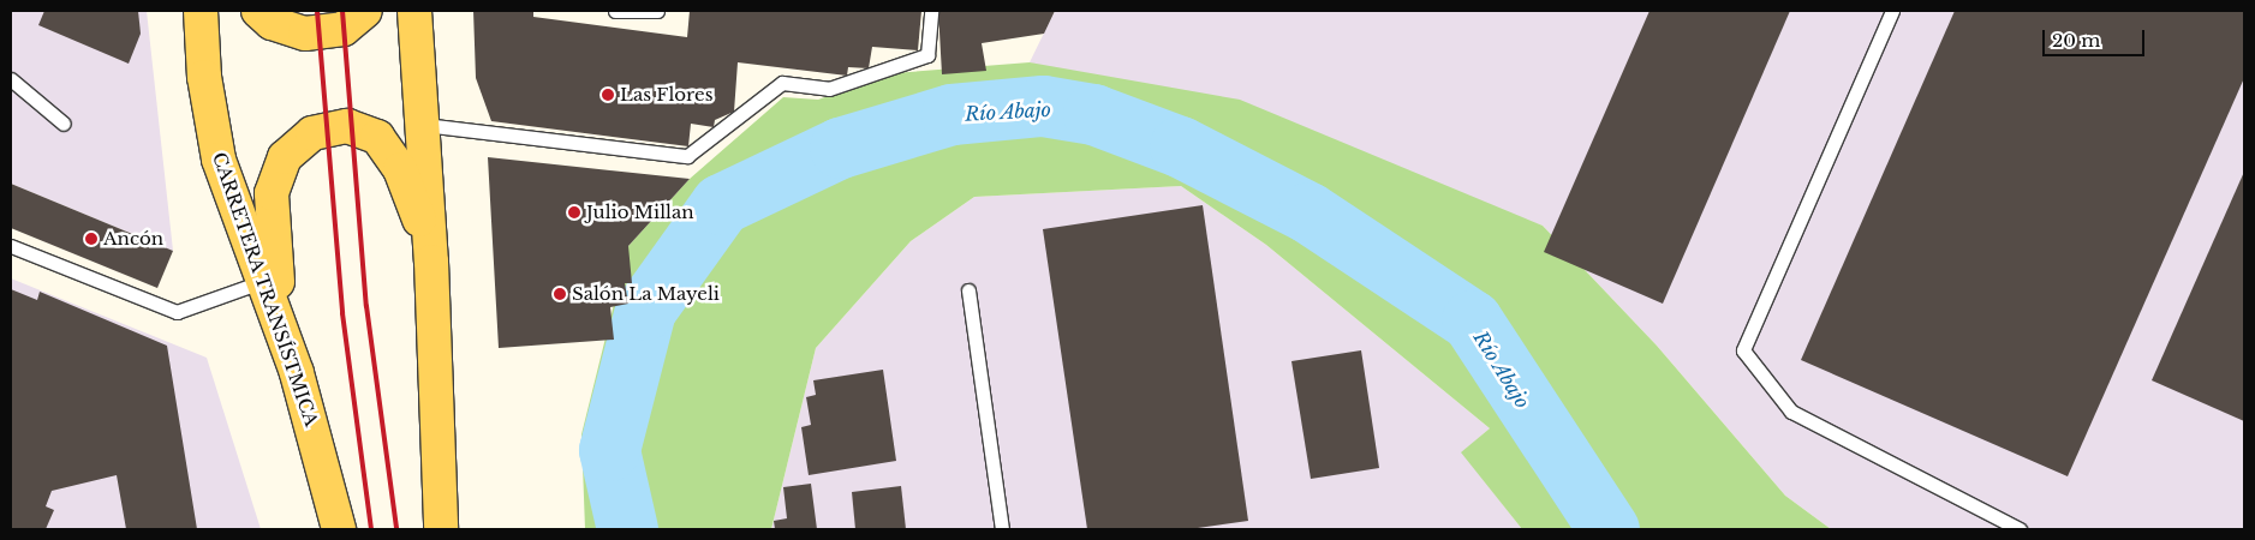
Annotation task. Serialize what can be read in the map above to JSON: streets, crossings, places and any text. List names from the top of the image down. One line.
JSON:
{"streets":{"main road":["CARRETERA TRANSÍSTMICA"]},"water":["Río Abajo"],"places":["Las Flores","Julio Millan","Ancón","Salón La Mayeli"],"scale_bar":"20 m"}
